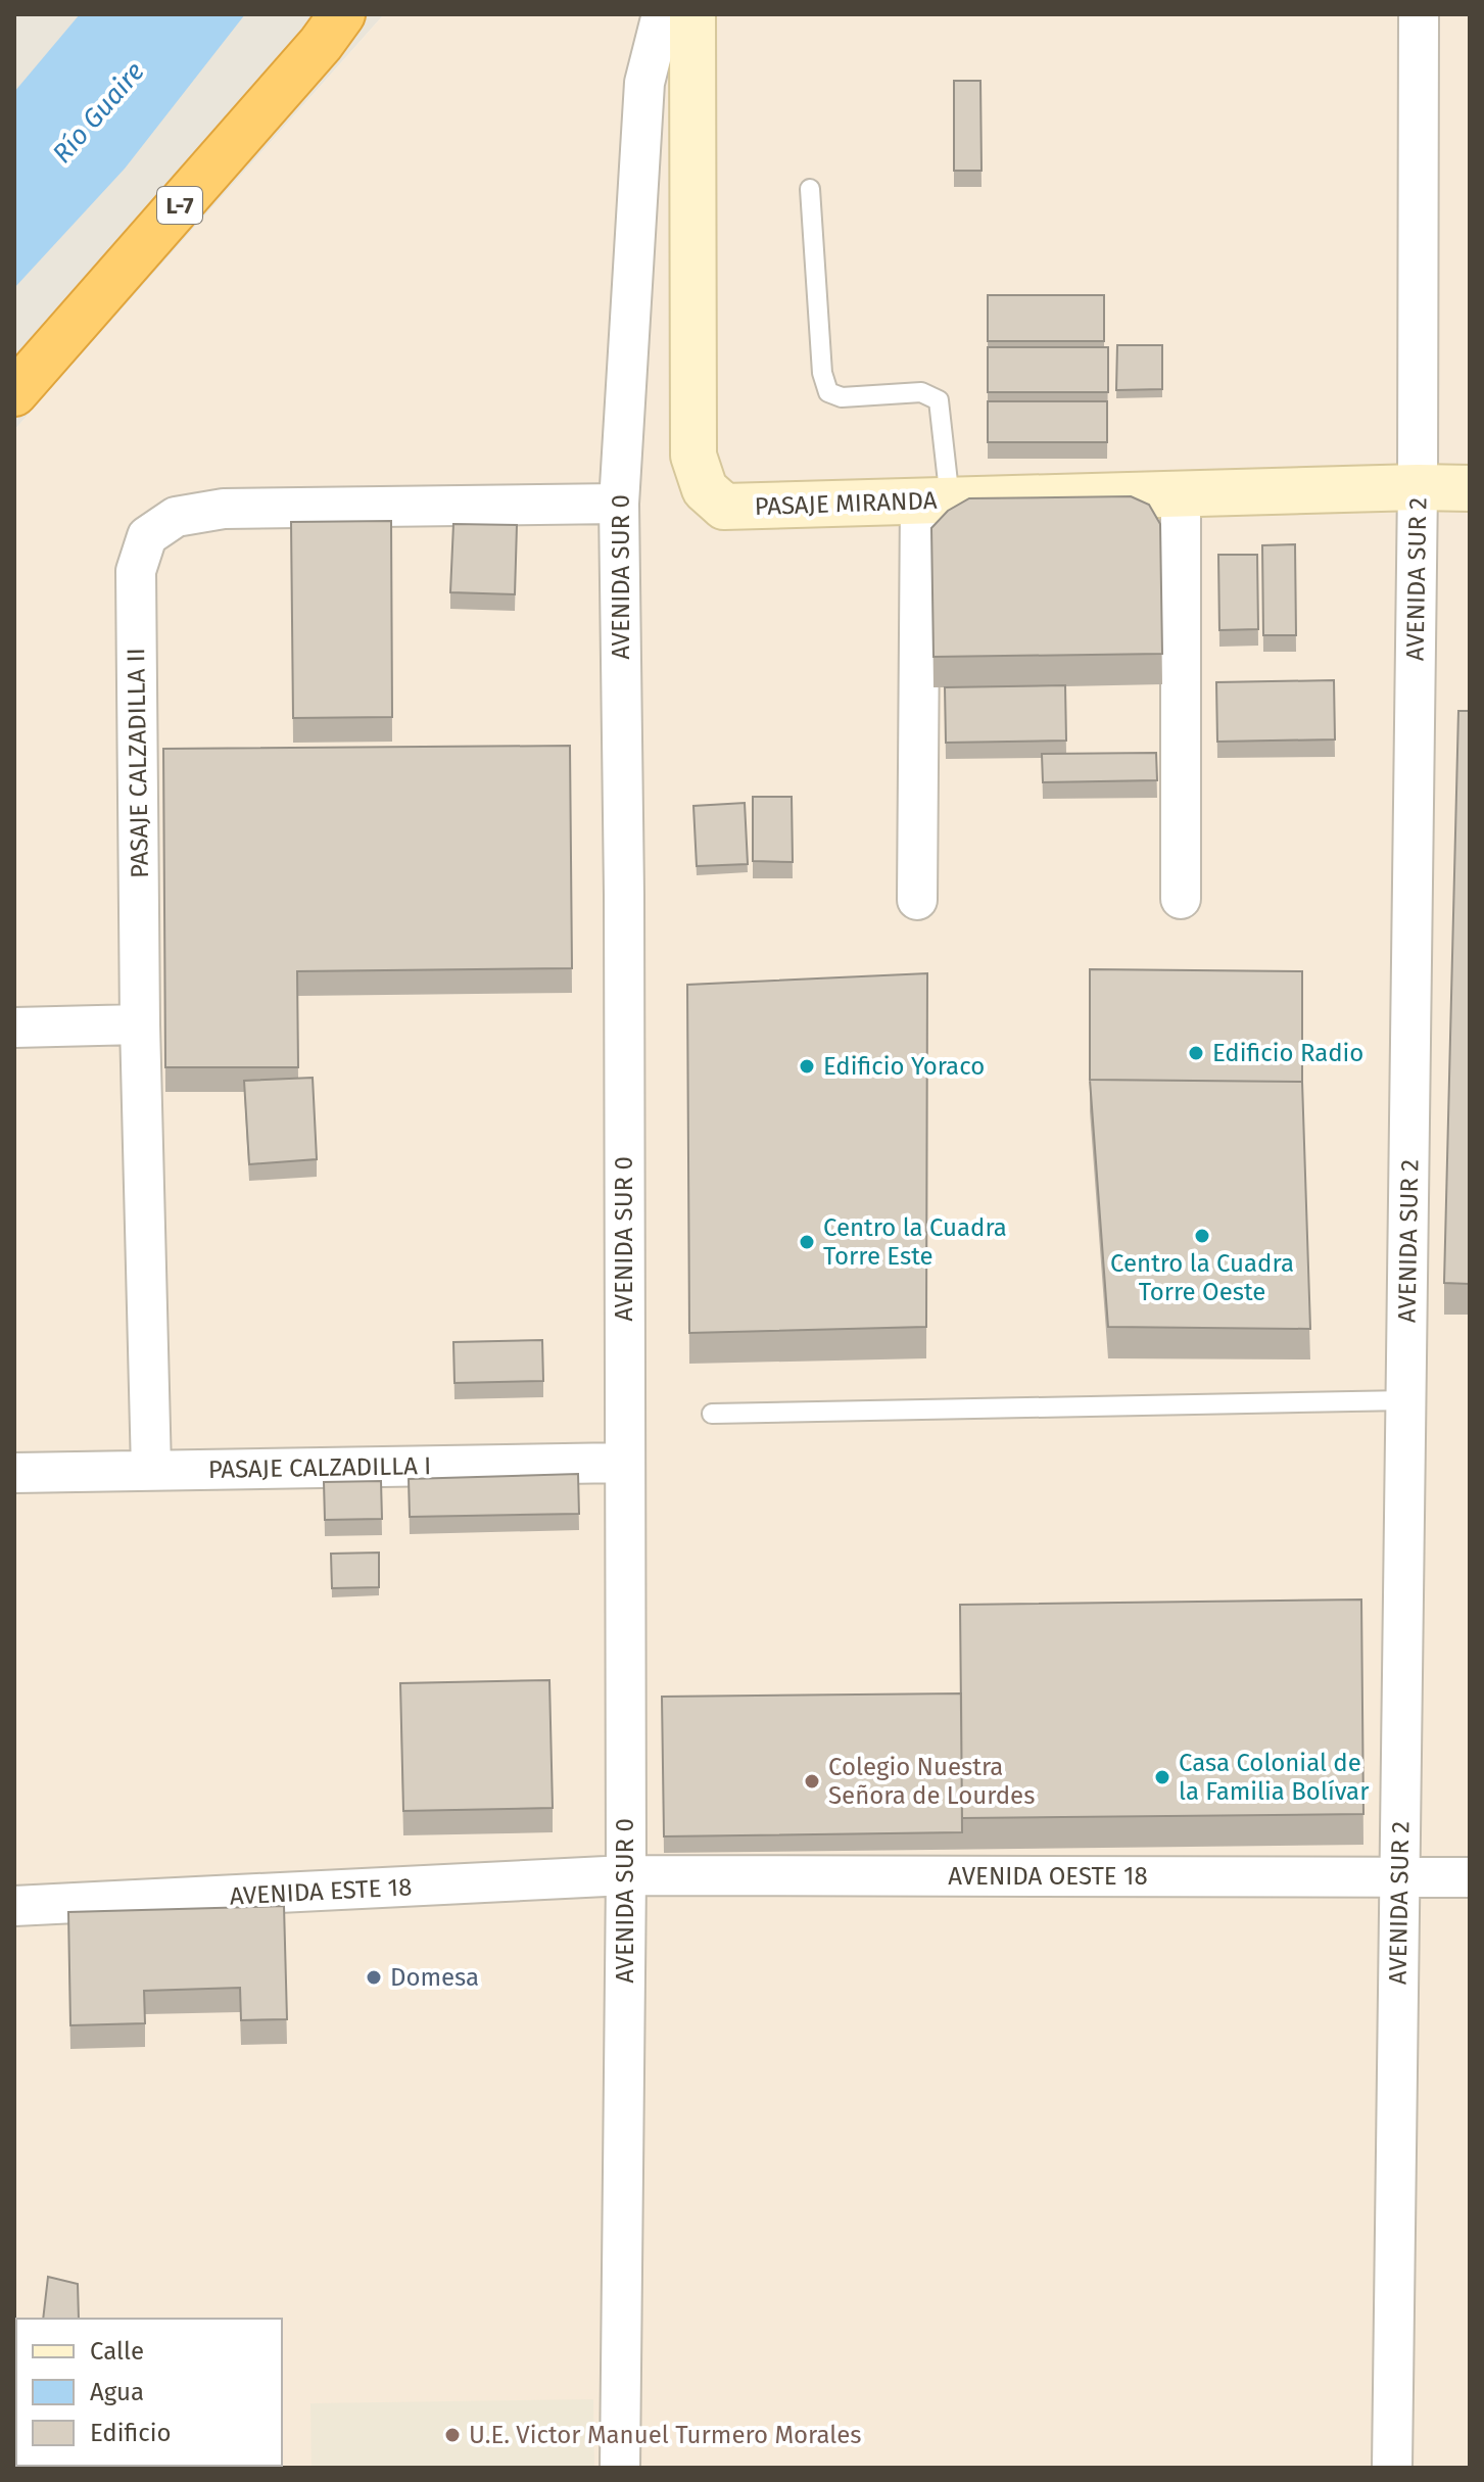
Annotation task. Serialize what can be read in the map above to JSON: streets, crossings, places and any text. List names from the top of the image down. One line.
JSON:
{"streets":{"highway":["L-7"],"main road":["PASAJE MIRANDA"],"street":["AVENIDA SUR 0","AVENIDA SUR 2","PASAJE CALZADILLA II","PASAJE CALZADILLA I","AVENIDA OESTE 18","AVENIDA ESTE 18"]},"crossings":[["PASAJE MIRANDA","AVENIDA SUR 2"],["AVENIDA SUR 0","PASAJE CALZADILLA II"],["AVENIDA SUR 0","PASAJE CALZADILLA I"],["AVENIDA SUR 0","AVENIDA OESTE 18"],["AVENIDA SUR 0","AVENIDA ESTE 18"],["AVENIDA SUR 2","AVENIDA OESTE 18"],["PASAJE CALZADILLA II","PASAJE CALZADILLA I"],["AVENIDA OESTE 18","AVENIDA ESTE 18"]],"water":["Río Guaire"],"places":["Edificio Radio","Edificio Yoraco","Centro la Cuadra Torre Oeste","Centro la Cuadra Torre Este","Casa Colonial de la Familia Bolívar","Colegio Nuestra Señora de Lourdes","Domesa","U.E. Victor Manuel Turmero Morales"],"legend":["Calle","Agua","Edificio"]}
